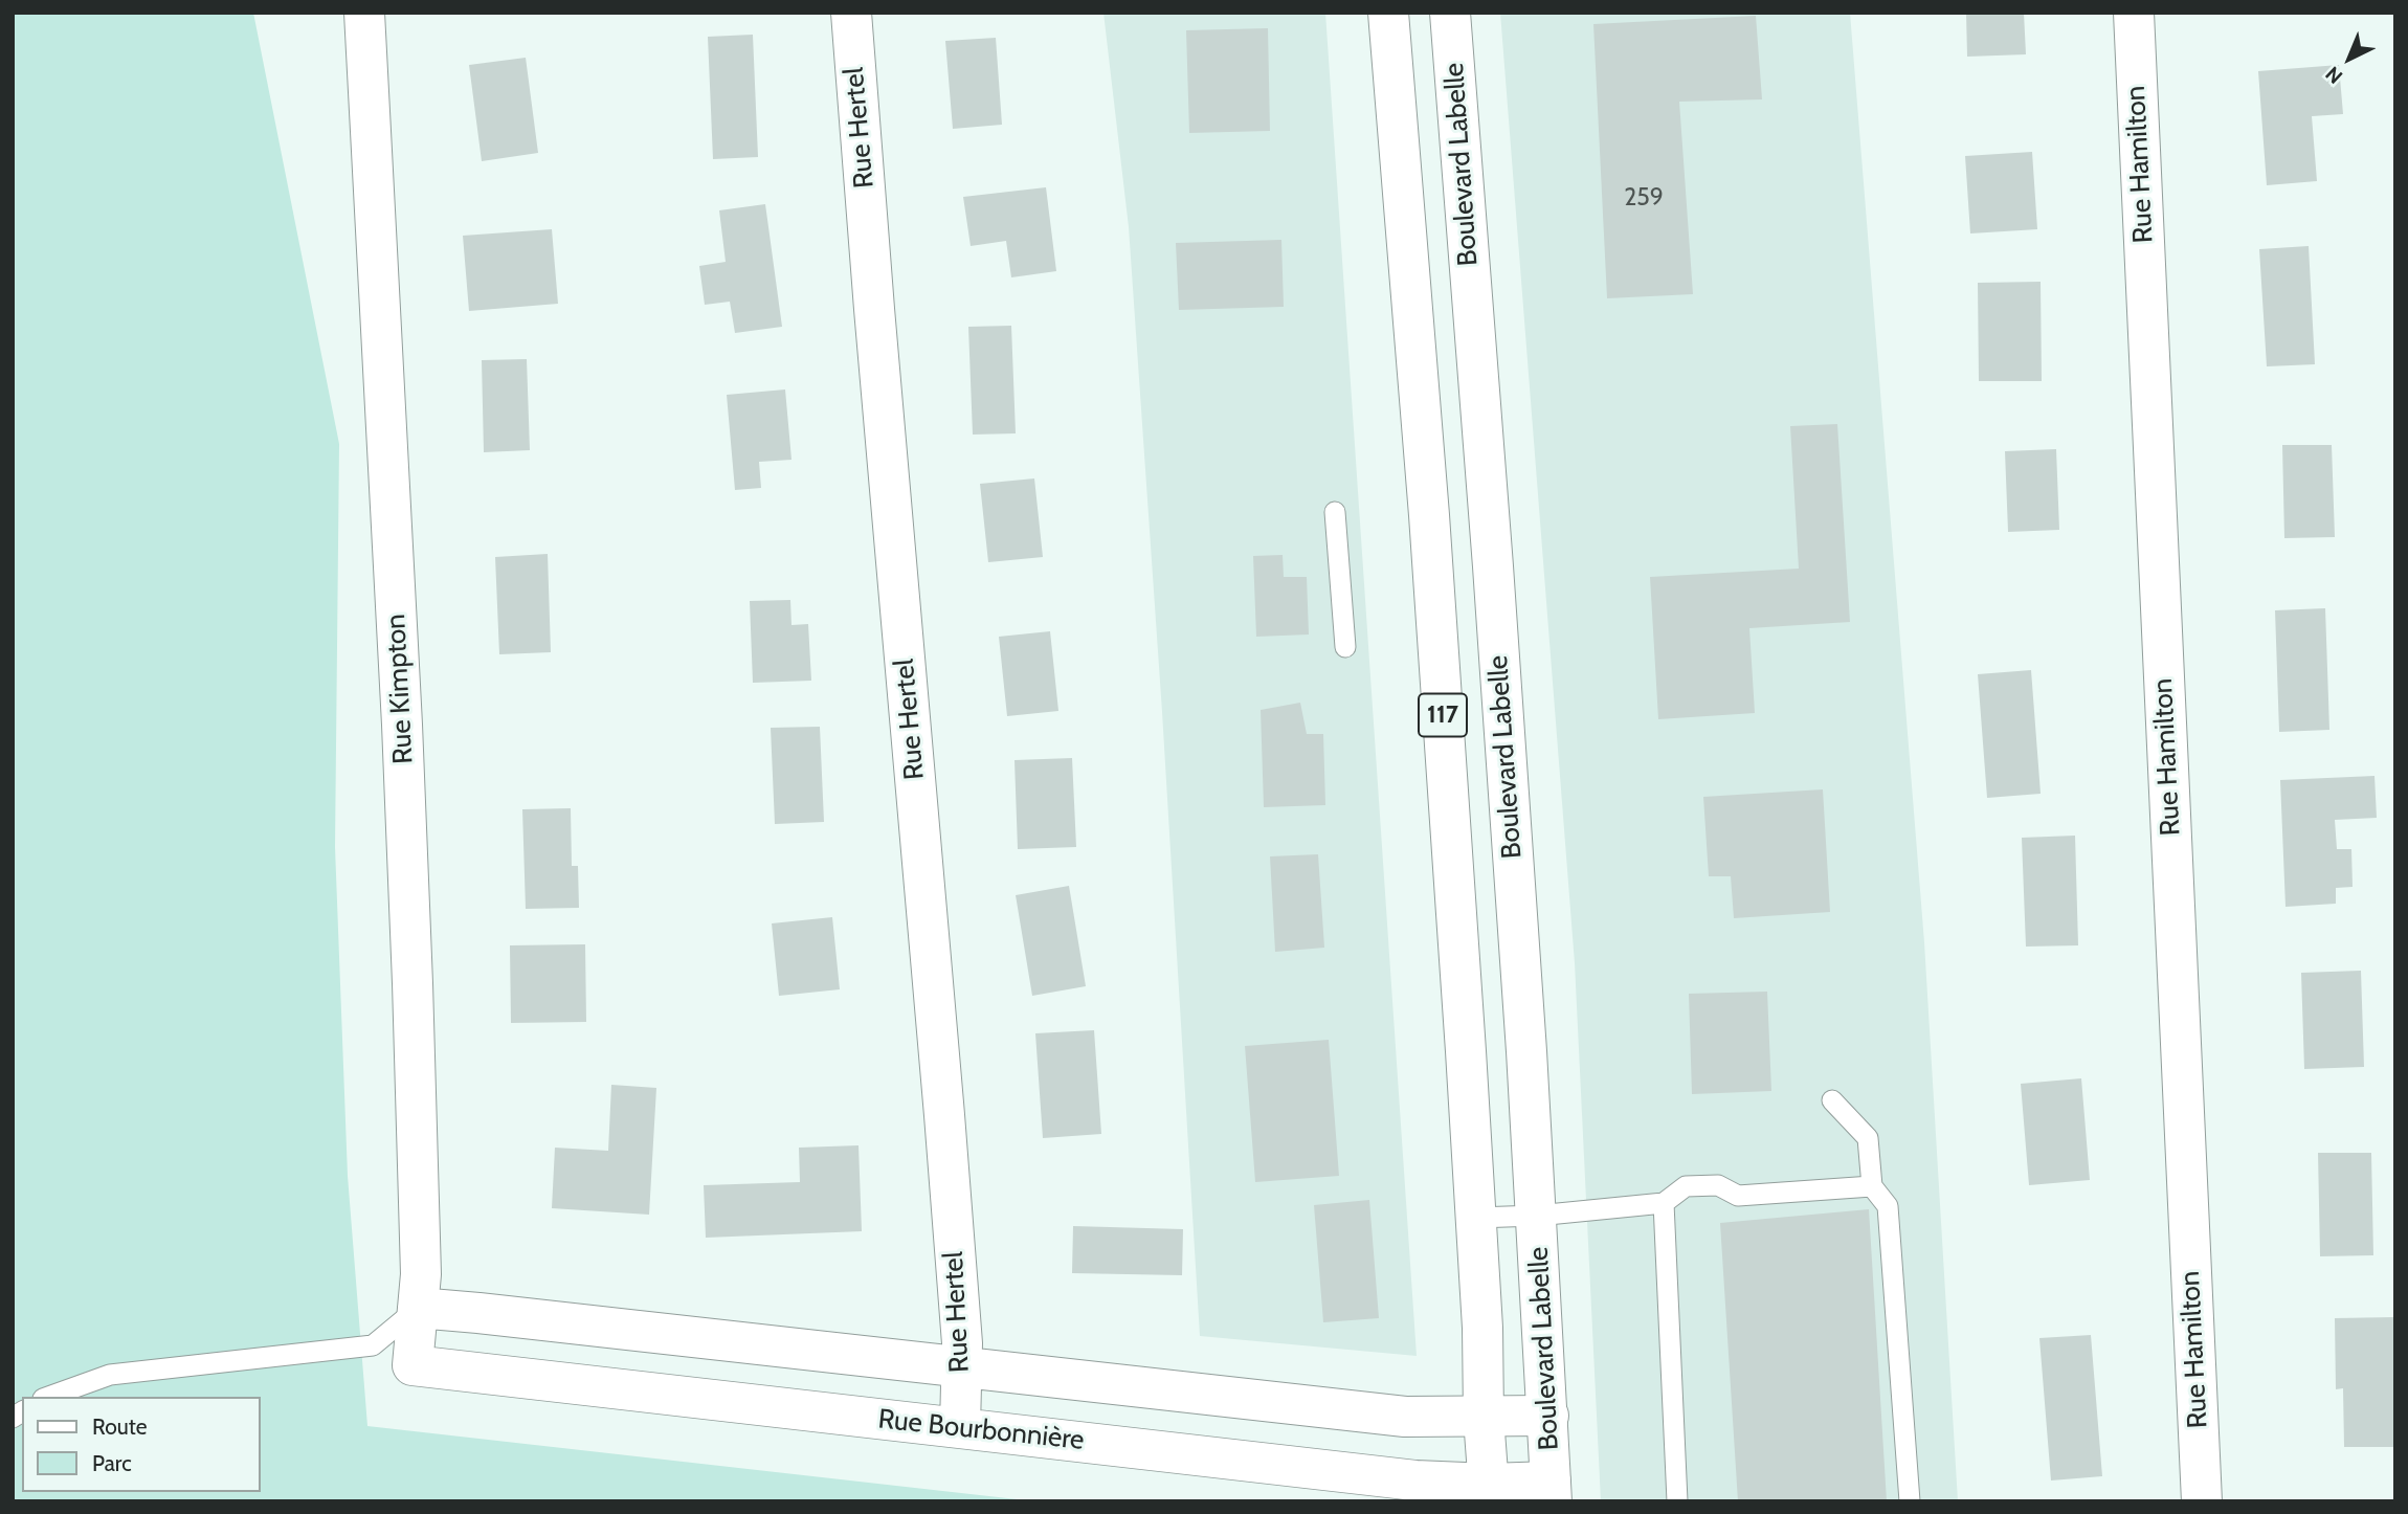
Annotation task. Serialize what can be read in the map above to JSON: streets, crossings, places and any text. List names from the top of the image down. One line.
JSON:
{"streets":{"street":["Rue Hertel","Boulevard Labelle","Rue Hamilton","Rue Kimpton","117","Rue Bourbonnière"]},"crossings":[["Rue Hertel","Rue Bourbonnière"],["Boulevard Labelle","Rue Bourbonnière"],["Rue Kimpton","Rue Bourbonnière"],["117","Rue Bourbonnière"]],"house_numbers":["259"],"legend":["Route","Parc"],"north":"bottom left"}
